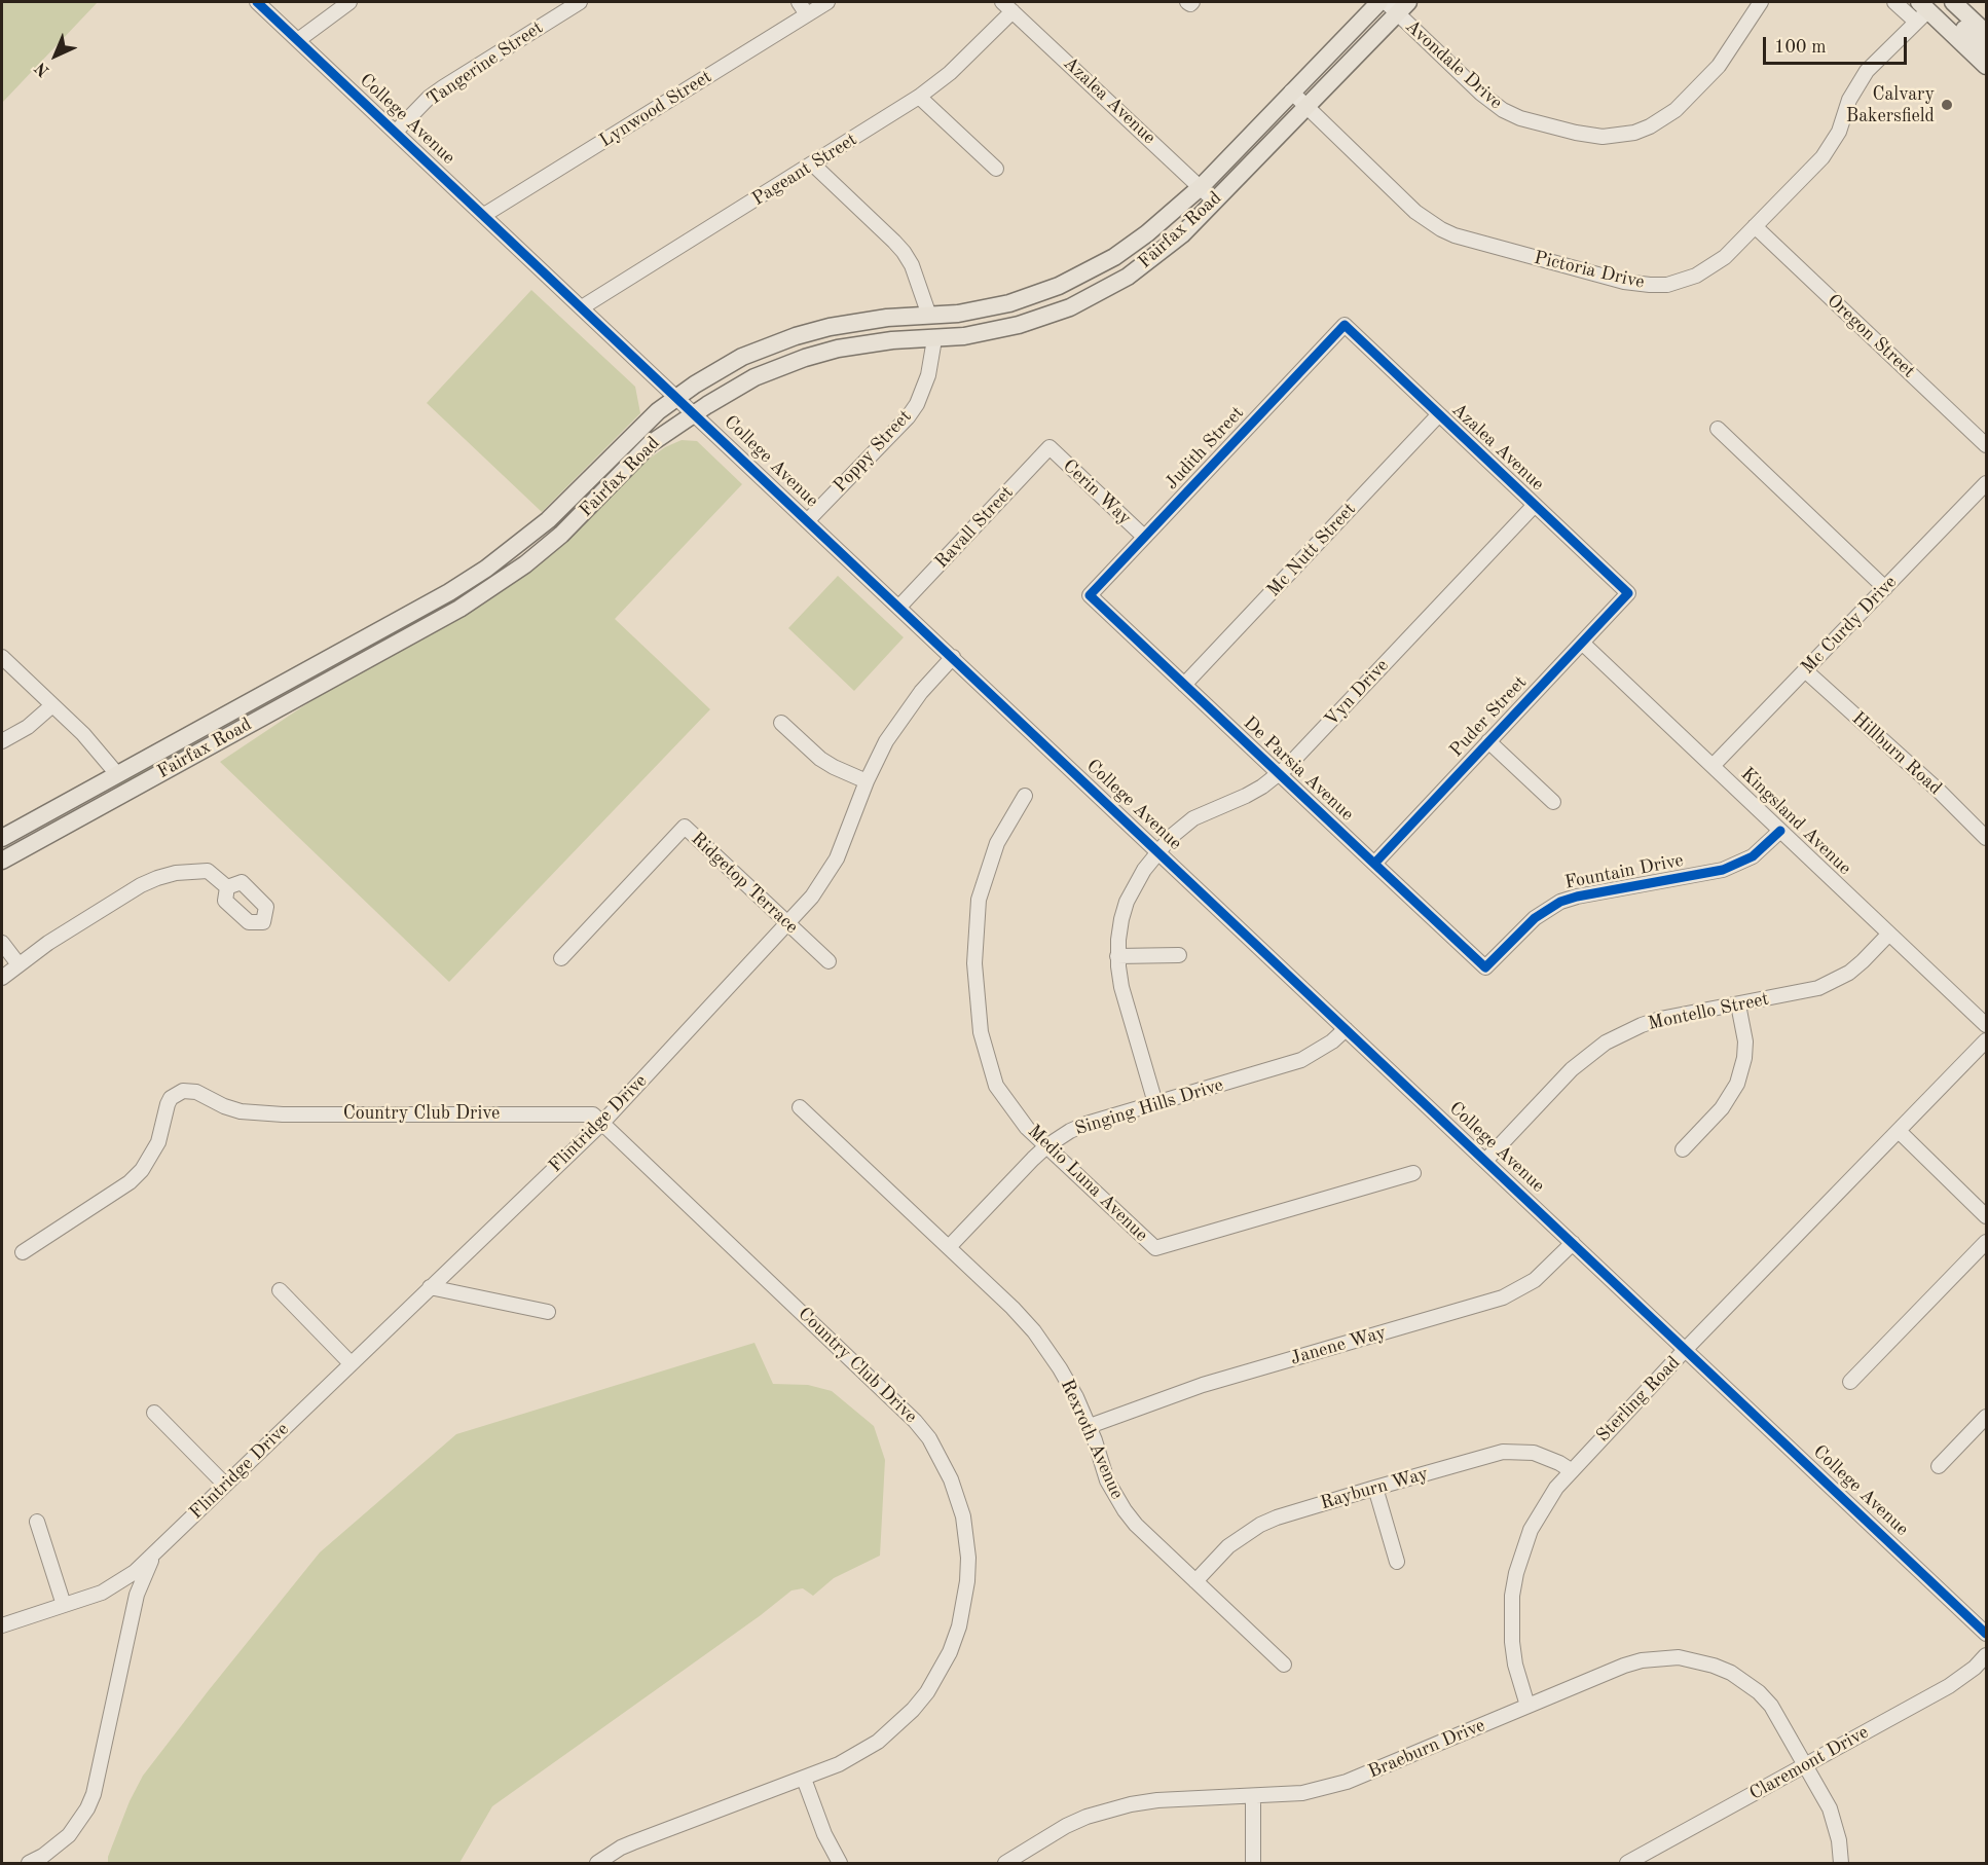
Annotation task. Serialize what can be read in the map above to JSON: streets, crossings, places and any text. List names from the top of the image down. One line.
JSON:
{"streets":{"main road":["Fairfax Road"],"street":["Tangerine Street","Avondale Drive","Azalea Avenue","Lynwood Street","College Avenue","Pageant Street","Pictoria Drive","Oregon Street","Judith Street","Poppy Street","Cerin Way","Ravall Street","Mc Nutt Street","Mc Curdy Drive","Vyn Drive","Puder Street","Hillburn Road","De Parsia Avenue","Kingsland Avenue","Fountain Drive","Ridgetop Terrace","Montello Street","Singing Hills Drive","Country Club Drive","Flintridge Drive","Medio Luna Avenue","Janene Way","Sterling Road","Rexroth Avenue","Rayburn Way","Braeburn Drive","Claremont Drive"]},"crossings":[["Tangerine Street","College Avenue"],["Avondale Drive","Fairfax Road"],["Azalea Avenue","Pageant Street"],["Azalea Avenue","Fairfax Road"],["Azalea Avenue","Judith Street"],["Azalea Avenue","Mc Nutt Street"],["Azalea Avenue","Vyn Drive"],["Azalea Avenue","Puder Street"],["Lynwood Street","College Avenue"],["College Avenue","Pageant Street"],["College Avenue","Fairfax Road"],["College Avenue","Poppy Street"],["College Avenue","Ravall Street"],["College Avenue","Vyn Drive"],["College Avenue","Montello Street"],["College Avenue","Singing Hills Drive"],["College Avenue","Flintridge Drive"],["College Avenue","Janene Way"],["College Avenue","Sterling Road"],["Fairfax Road","Pictoria Drive"],["Fairfax Road","Poppy Street"],["Pictoria Drive","Oregon Street"],["Judith Street","Cerin Way"],["Judith Street","De Parsia Avenue"],["Cerin Way","Ravall Street"],["Mc Nutt Street","De Parsia Avenue"],["Mc Curdy Drive","Hillburn Road"],["Mc Curdy Drive","Kingsland Avenue"],["Vyn Drive","De Parsia Avenue"],["Vyn Drive","Singing Hills Drive"],["Puder Street","De Parsia Avenue"],["Puder Street","Kingsland Avenue"],["De Parsia Avenue","Fountain Drive"],["Kingsland Avenue","Fountain Drive"],["Kingsland Avenue","Montello Street"],["Ridgetop Terrace","Flintridge Drive"],["Singing Hills Drive","Medio Luna Avenue"],["Singing Hills Drive","Rexroth Avenue"],["Country Club Drive","Flintridge Drive"],["Janene Way","Rexroth Avenue"],["Sterling Road","Rayburn Way"],["Sterling Road","Braeburn Drive"],["Rexroth Avenue","Rayburn Way"],["Braeburn Drive","Claremont Drive"]],"places":["Calvary Bakersfield"],"scale_bar":"100 m","north":"bottom left"}
